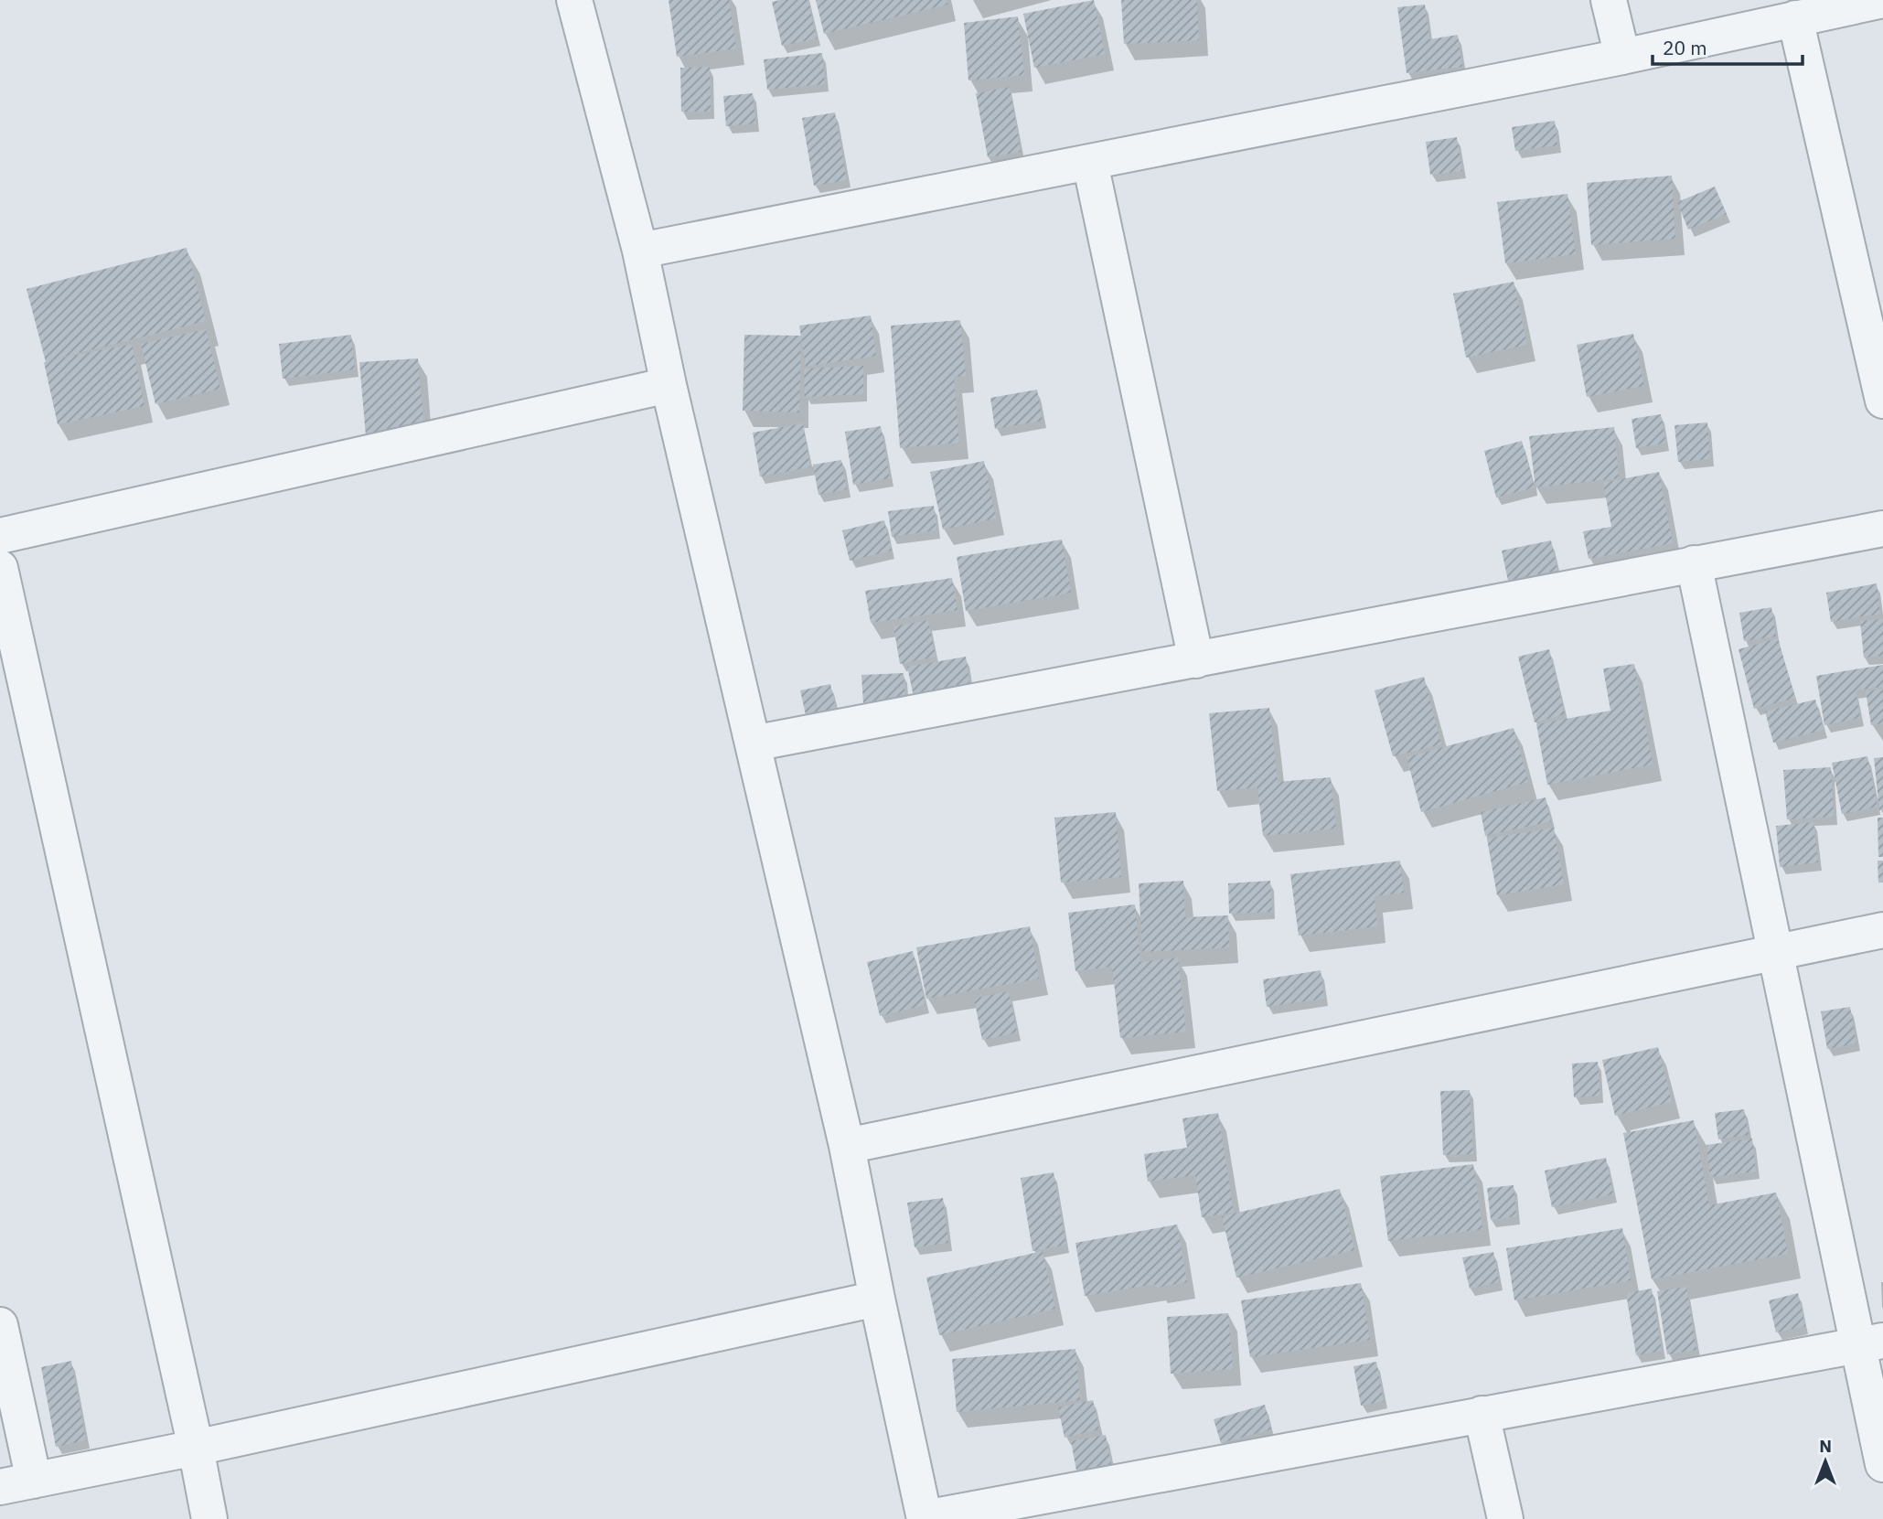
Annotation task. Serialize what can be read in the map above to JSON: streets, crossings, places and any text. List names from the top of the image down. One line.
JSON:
{"scale_bar":"20 m","north":"top"}
